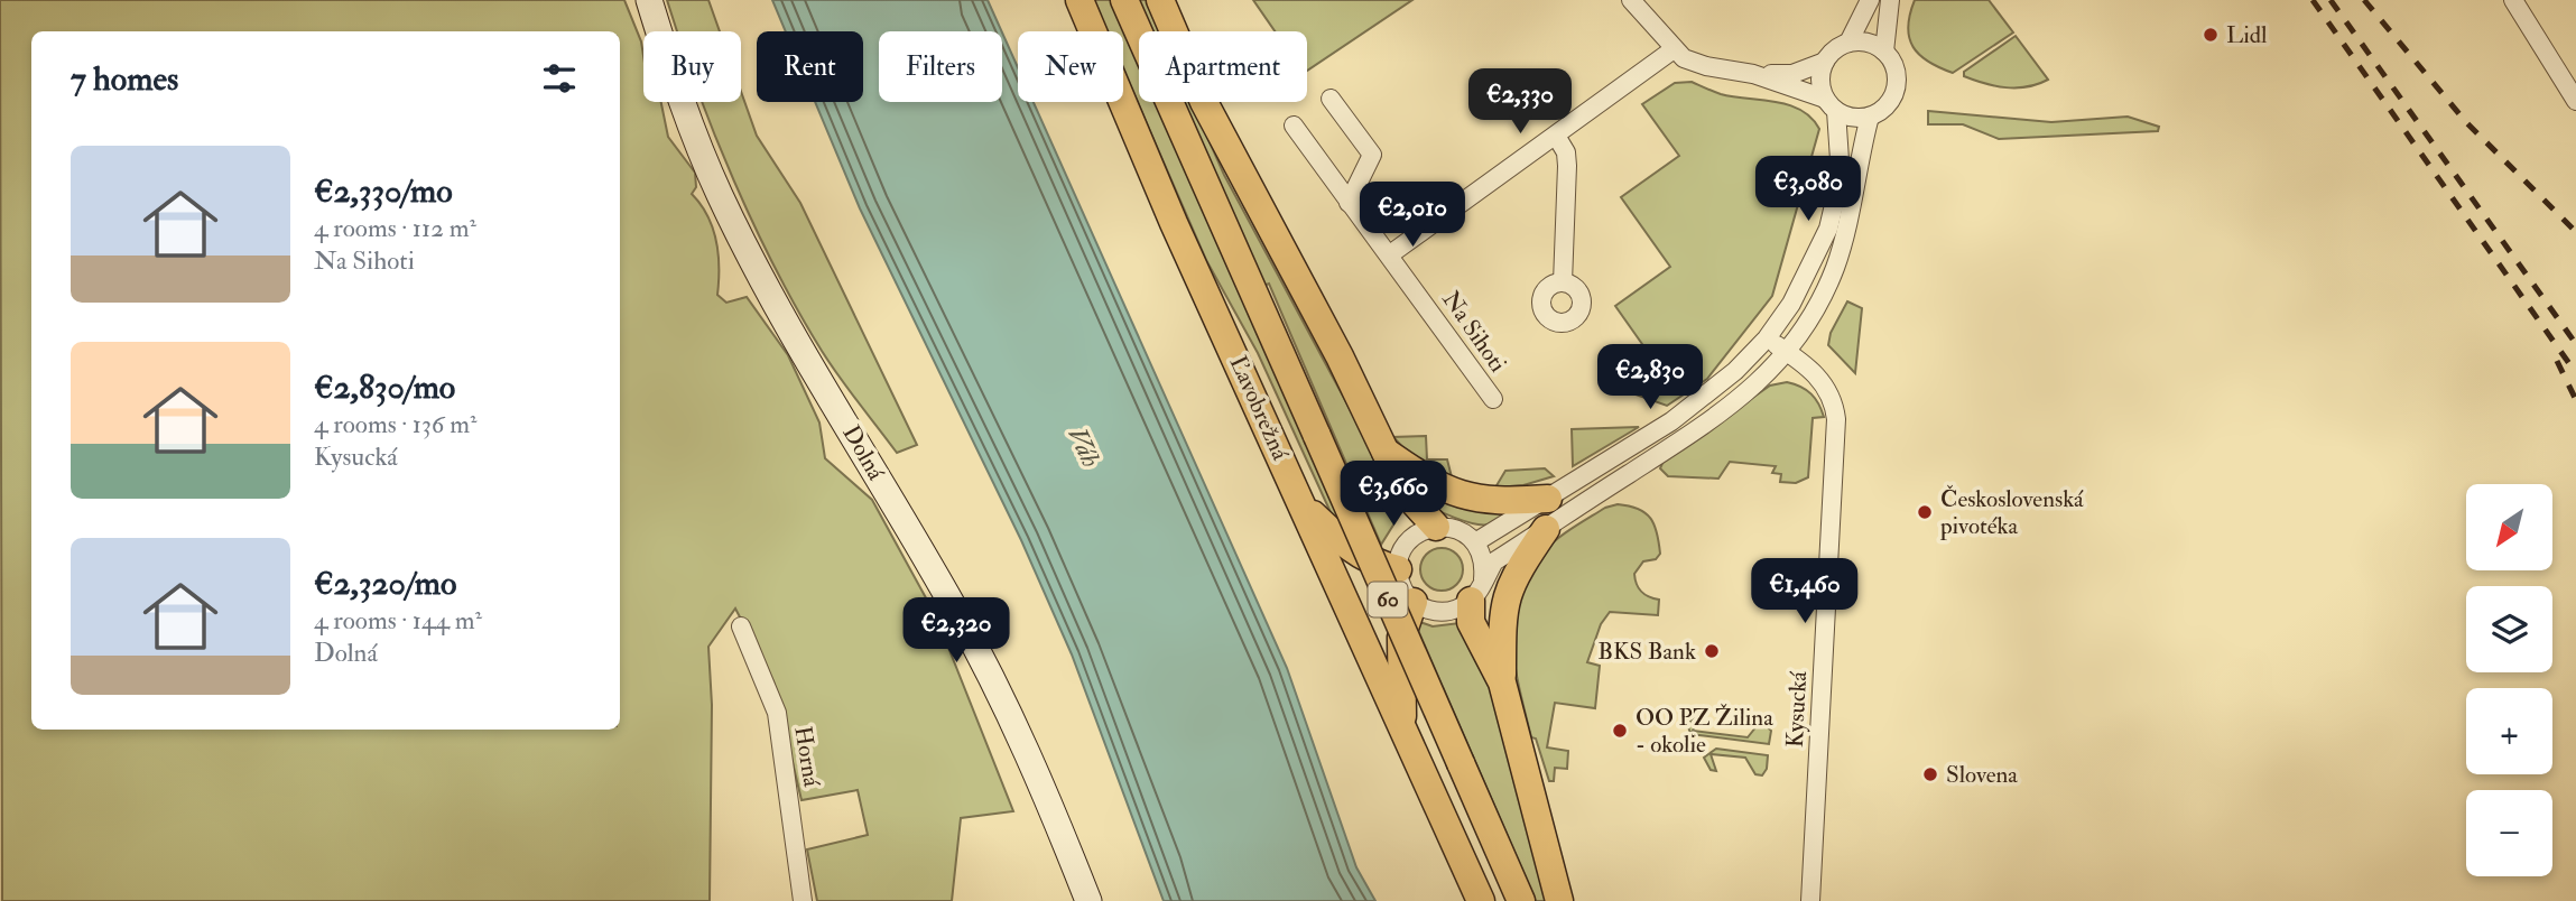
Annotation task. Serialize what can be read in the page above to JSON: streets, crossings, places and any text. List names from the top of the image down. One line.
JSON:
{"streets":{"main road":["Ľavobrežná","Dolná","60"],"street":["Na Sihoti","Kysucká","Horná"]},"water":["Váh"],"places":["Lidl","Československá pivotéka","BKS Bank","OO PZ Žilina - okolie","Slovena"],"north":"bottom left","page":{"chip":["Buy","Rent","Filters","New","Apartment"],"heading":"7 homes","price":["€2,330","€3,080","€2,010","€2,830","€3,660","€1,460","€2,320"],"list":[{"name":"€2,330/mo","note":"4 rooms · 112 m² · Na Sihoti"},{"name":"€2,830/mo","note":"4 rooms · 136 m² · Kysucká"},{"name":"€2,320/mo","note":"4 rooms · 144 m² · Dolná"}],"map_buttons":["+","−"]}}
